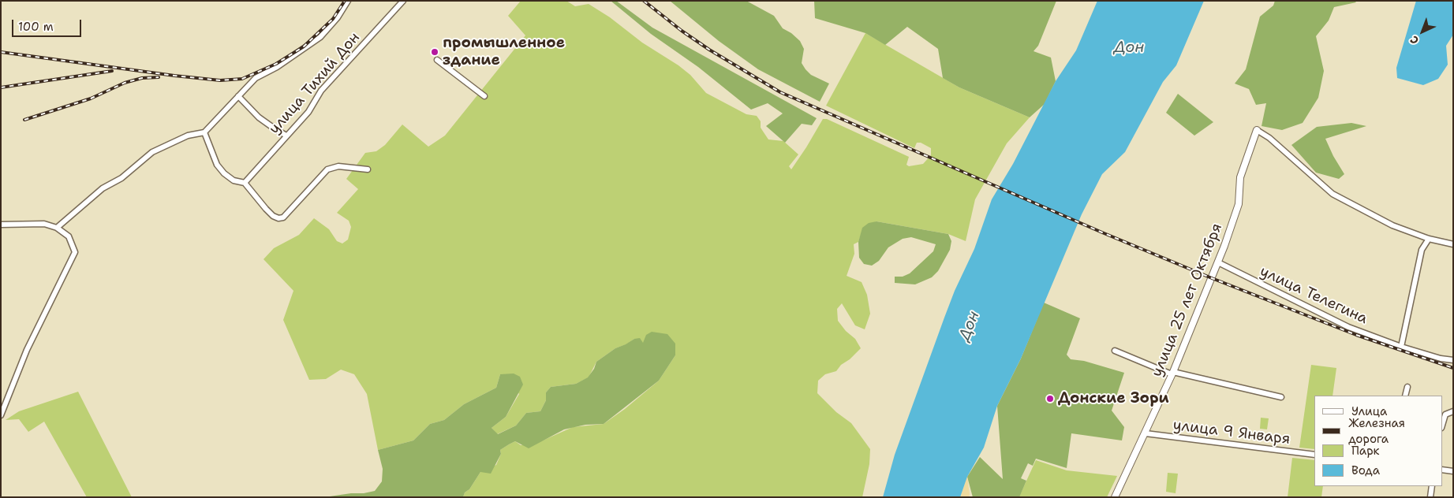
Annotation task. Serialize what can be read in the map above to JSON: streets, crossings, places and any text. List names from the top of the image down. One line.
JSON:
{"streets":{"street":["улица Тихий Дон","улица Телегина","улица 25 лет Октября","улица 9 Января"]},"crossings":[["улица Телегина","улица 25 лет Октября"],["улица 25 лет Октября","улица 9 Января"]],"water":["Дон"],"places":["промышленное здание","Донские Зори"],"legend":["Улица","Железная дорога","Парк","Вода"],"scale_bar":"100 m","north":"bottom left"}
